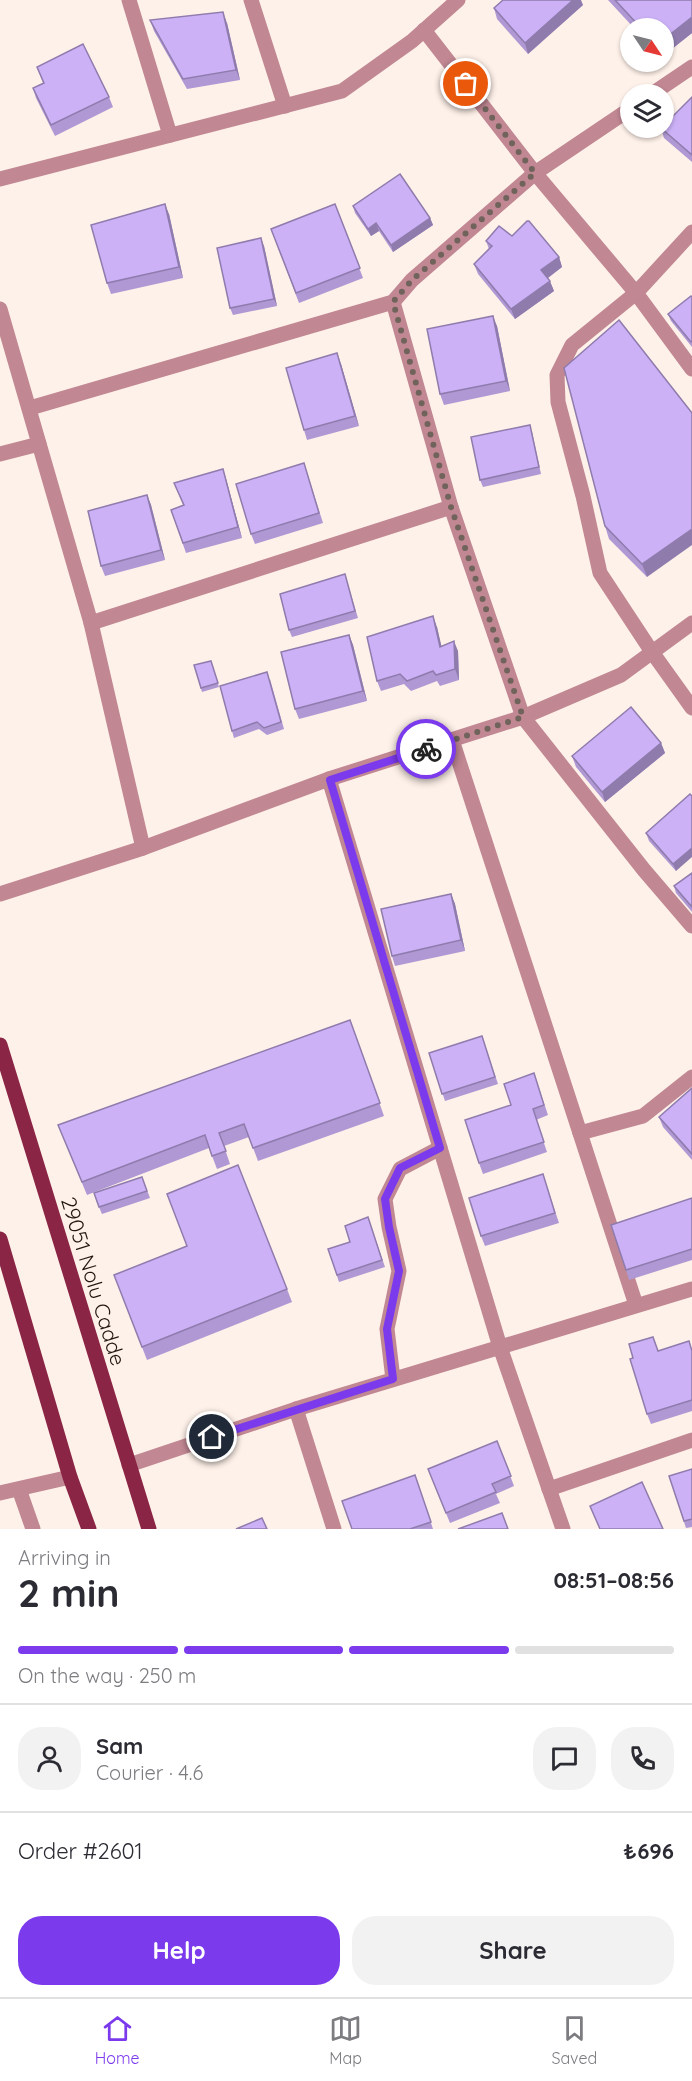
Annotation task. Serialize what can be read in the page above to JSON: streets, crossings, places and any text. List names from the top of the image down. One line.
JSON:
{"streets":{"main road":["29051 Nolu Cadde"]},"north":"bottom right","page":{"heading":["2 min","Arriving in","08:51–08:56"],"panel":["Sam","Courier · 4.6","Order #2601","₺696"],"bar":"On the way · 250 m","buttons":["Help","Share"],"tabs":["Home","Map","Saved"]}}
